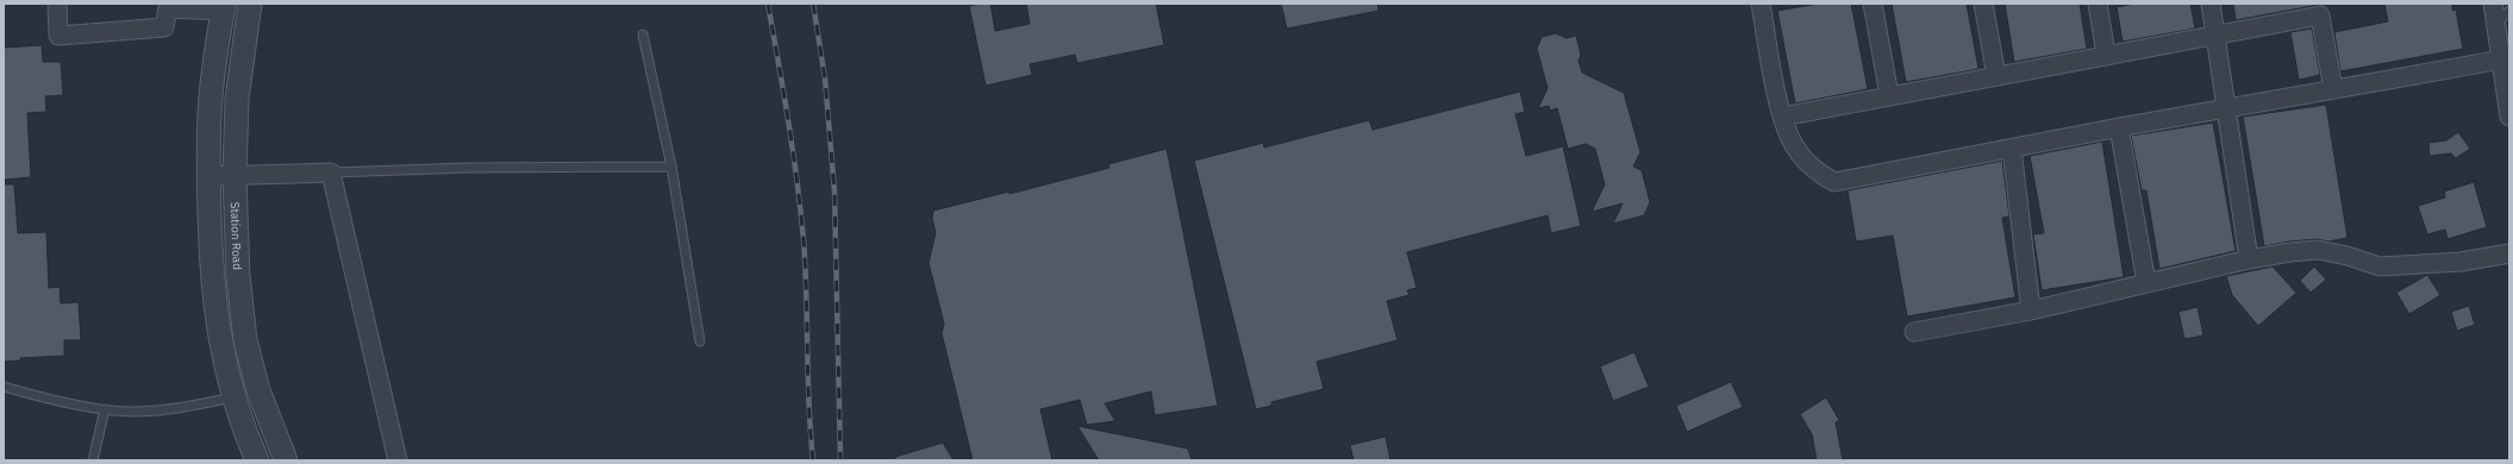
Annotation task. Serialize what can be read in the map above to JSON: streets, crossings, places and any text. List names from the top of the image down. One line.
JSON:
{"streets":{"street":["Station Road"]}}
